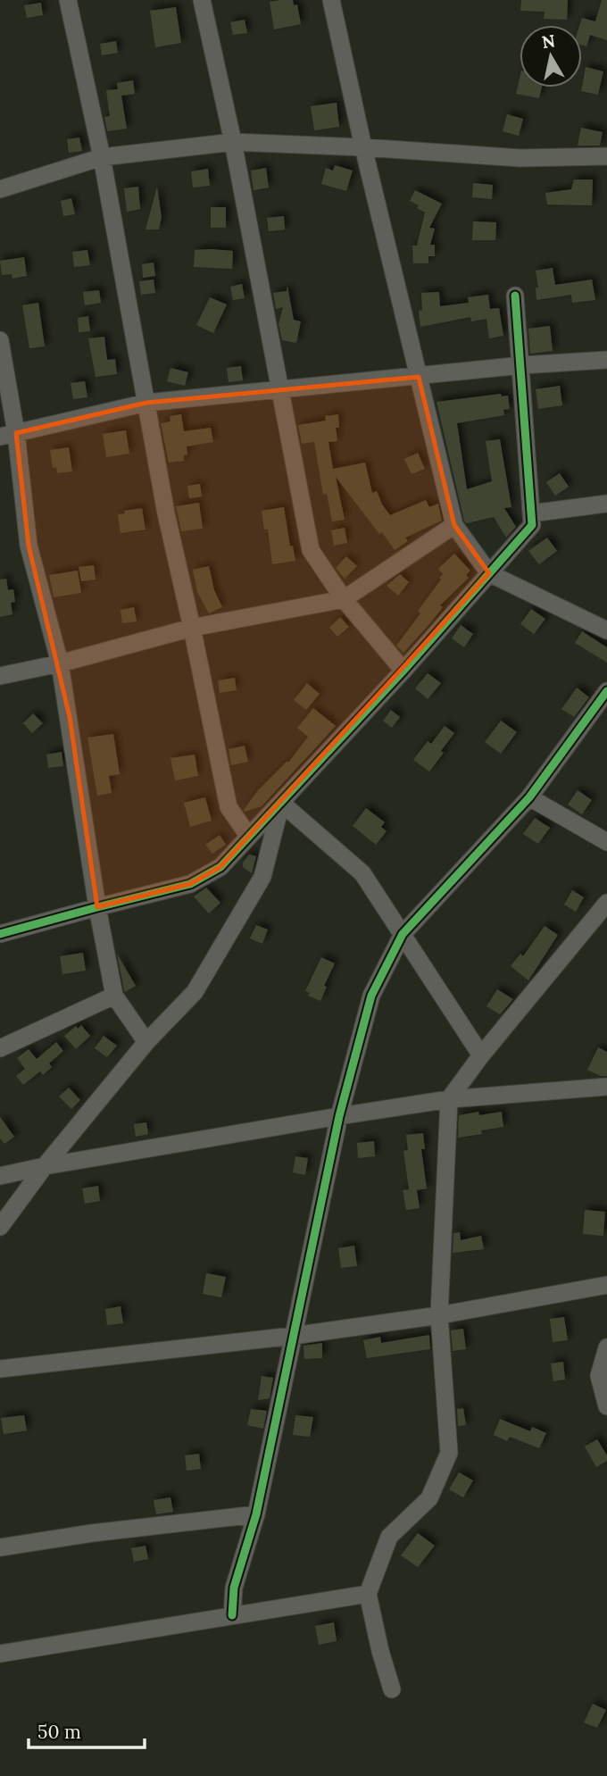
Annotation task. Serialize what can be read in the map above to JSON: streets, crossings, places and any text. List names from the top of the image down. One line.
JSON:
{"scale_bar":"50 m","north":"top"}
